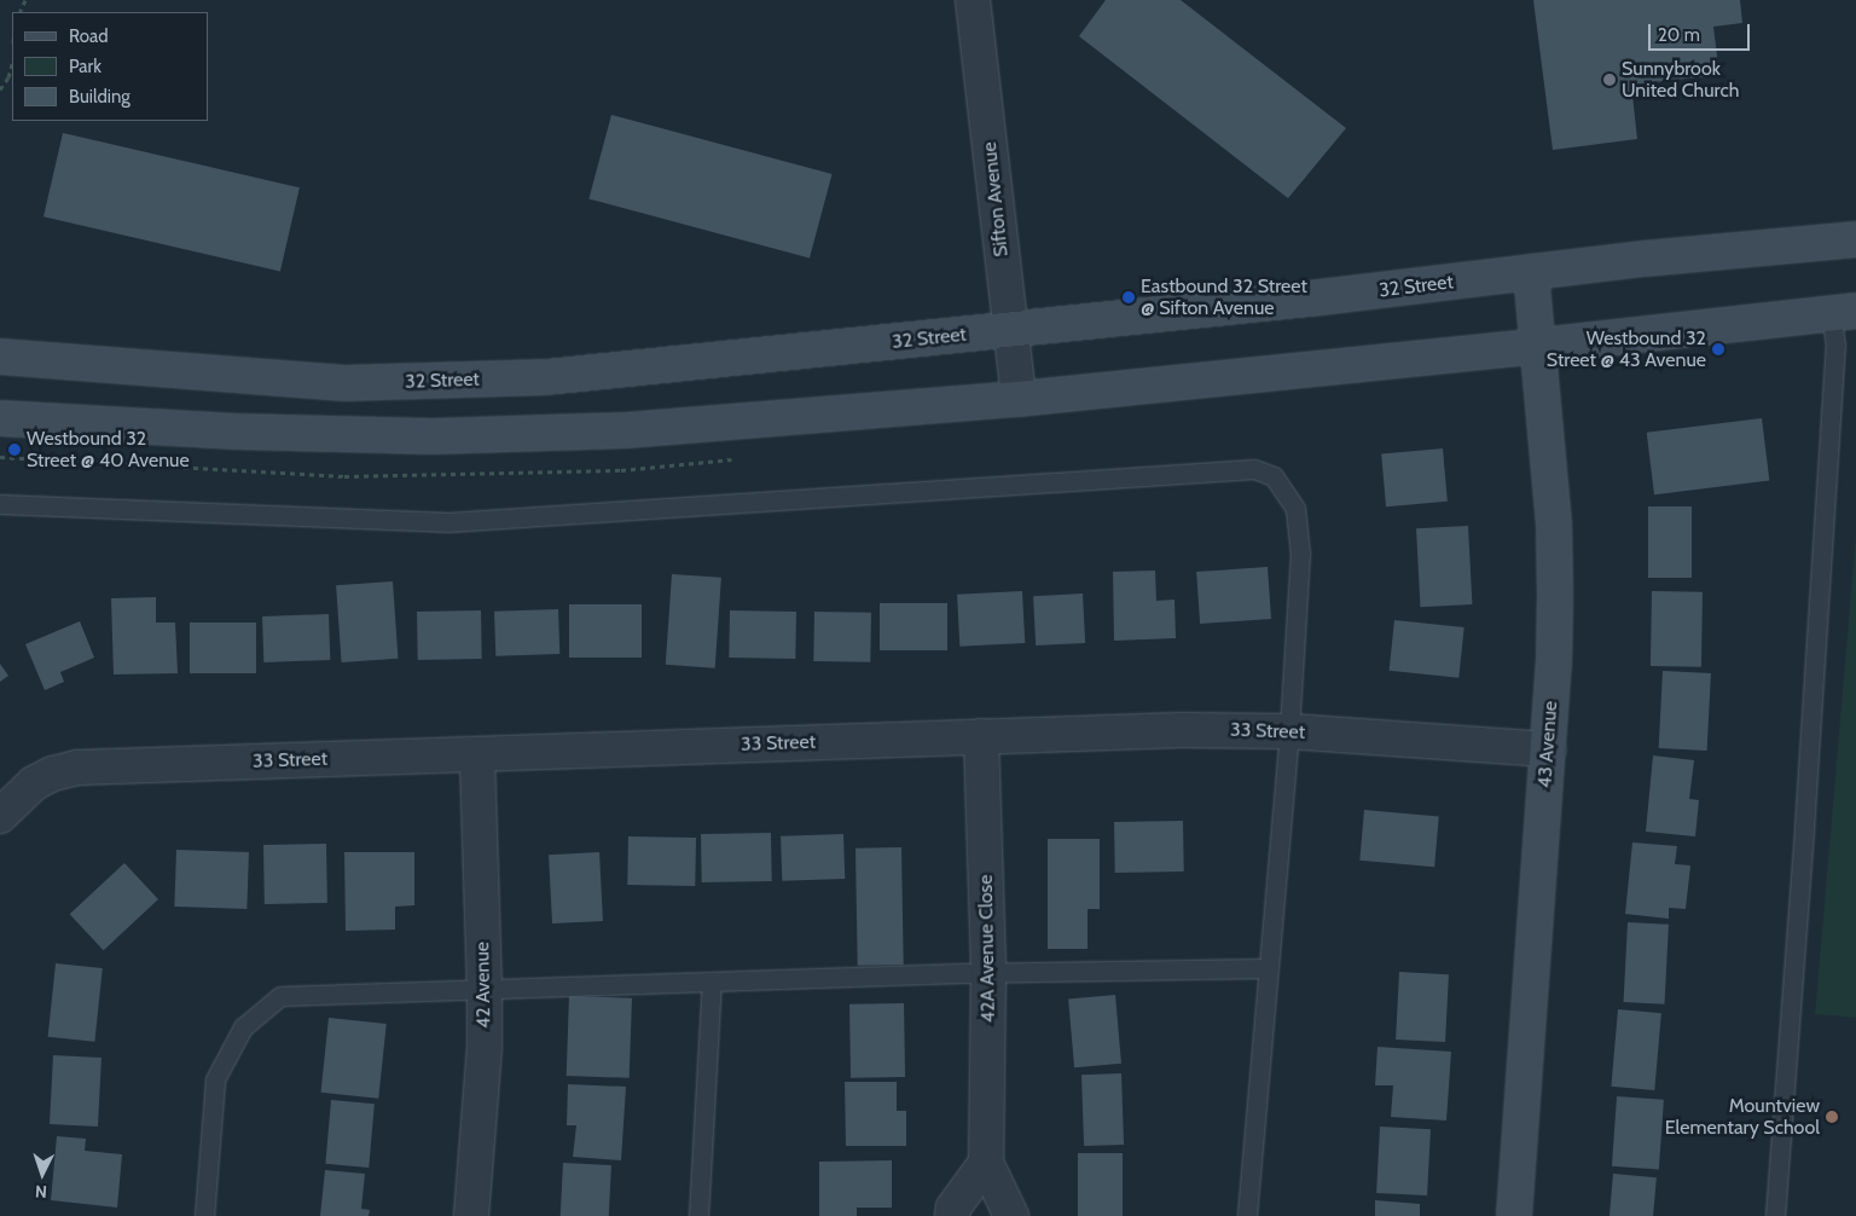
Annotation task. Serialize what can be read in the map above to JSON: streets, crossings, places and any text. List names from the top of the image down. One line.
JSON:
{"streets":{"main road":["32 Street","43 Avenue"],"street":["Sifton Avenue","33 Street","42A Avenue Close","42 Avenue"]},"crossings":[["Sifton Avenue","32 Street"],["32 Street","43 Avenue"],["33 Street","43 Avenue"],["33 Street","42A Avenue Close"],["33 Street","42 Avenue"]],"places":["Sunnybrook United Church","Eastbound 32 Street @ Sifton Avenue","Westbound 32 Street @ 43 Avenue","Westbound 32 Street @ 40 Avenue","Mountview Elementary School"],"legend":["Road","Park","Building"],"scale_bar":"20 m","north":"bottom"}
